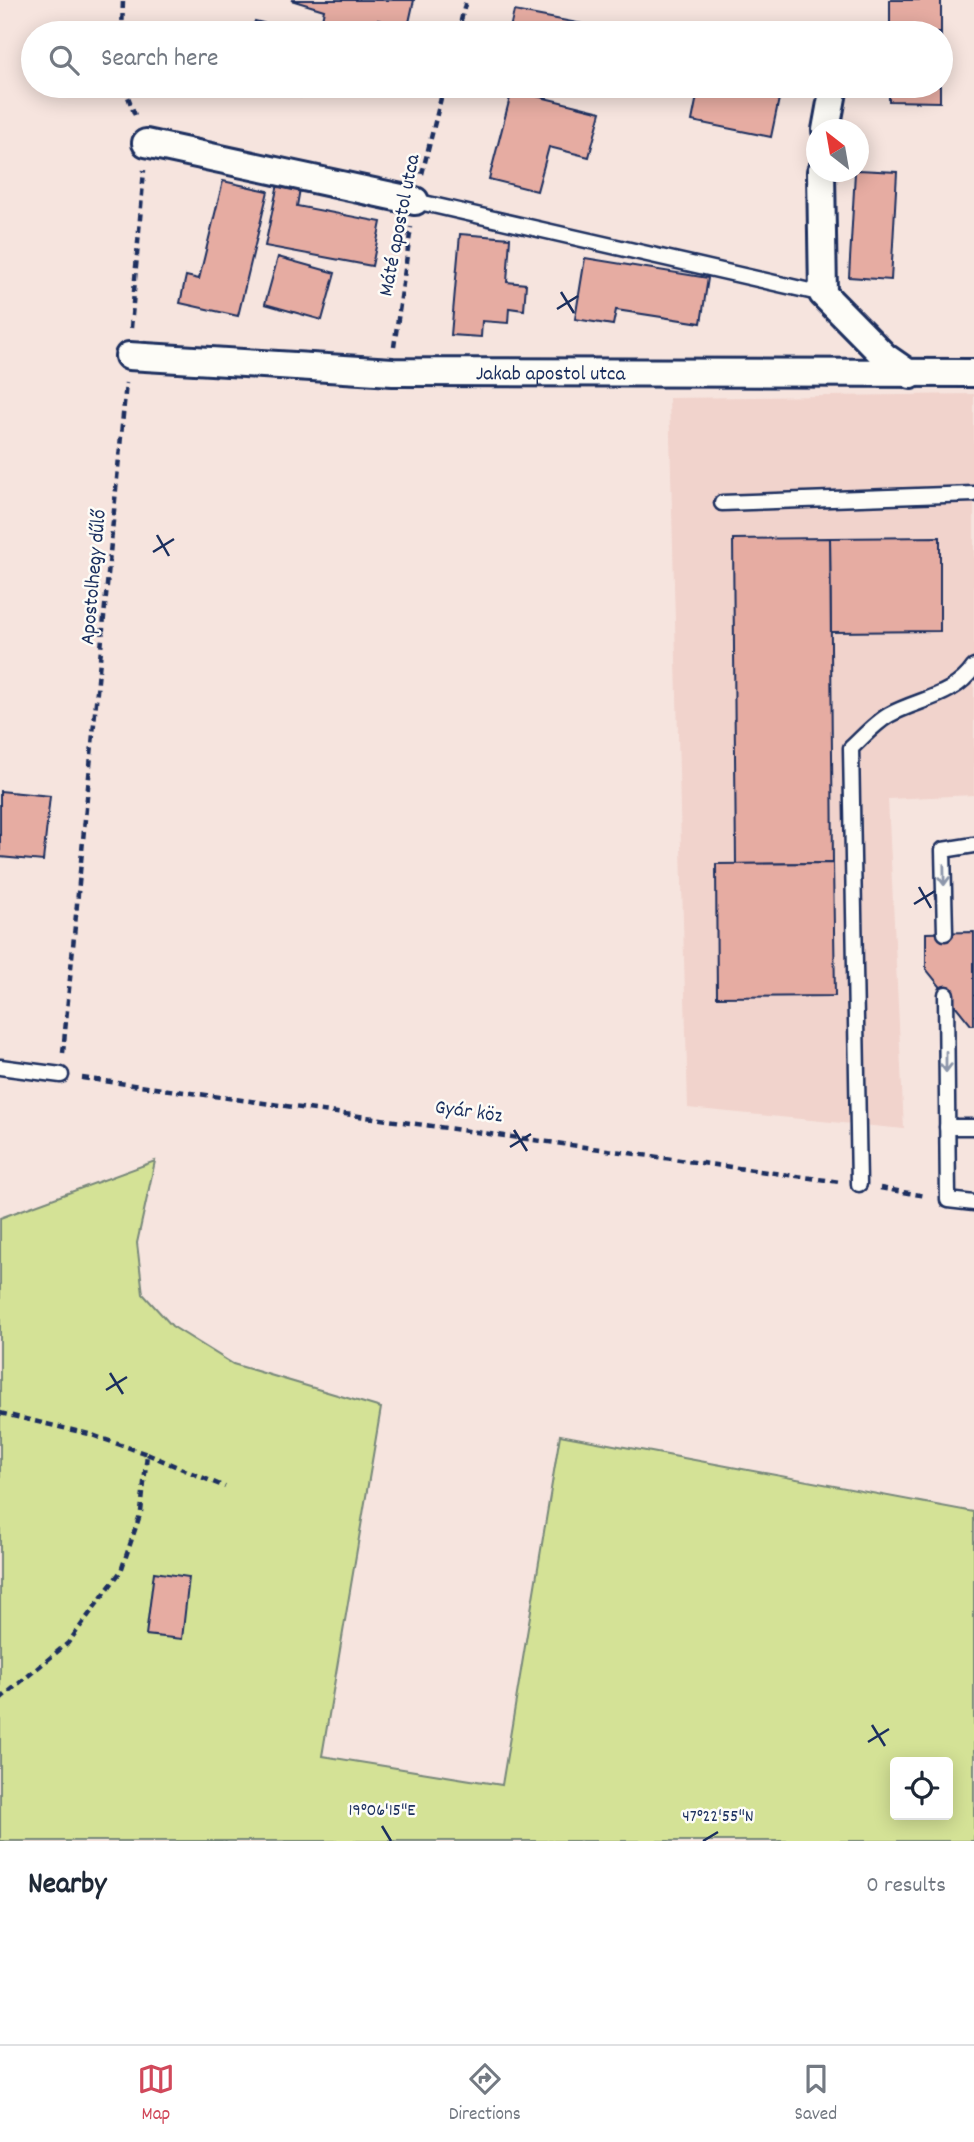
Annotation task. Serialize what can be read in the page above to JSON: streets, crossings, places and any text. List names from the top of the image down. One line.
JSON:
{"streets":{"street":["Jakab apostol utca"],"path":["Máté apostol utca","Apostolhegy dűlő","Gyár köz"]},"crossings":[["Máté apostol utca","Jakab apostol utca"],["Jakab apostol utca","Apostolhegy dűlő"],["Apostolhegy dűlő","Gyár köz"]],"north":"top left","page":{"search":"Search here","heading":["Nearby","0 results"],"nav":["Map","Directions","Saved"]},"coordinates":["19°06'15\"E","47°22'55\"N"]}
